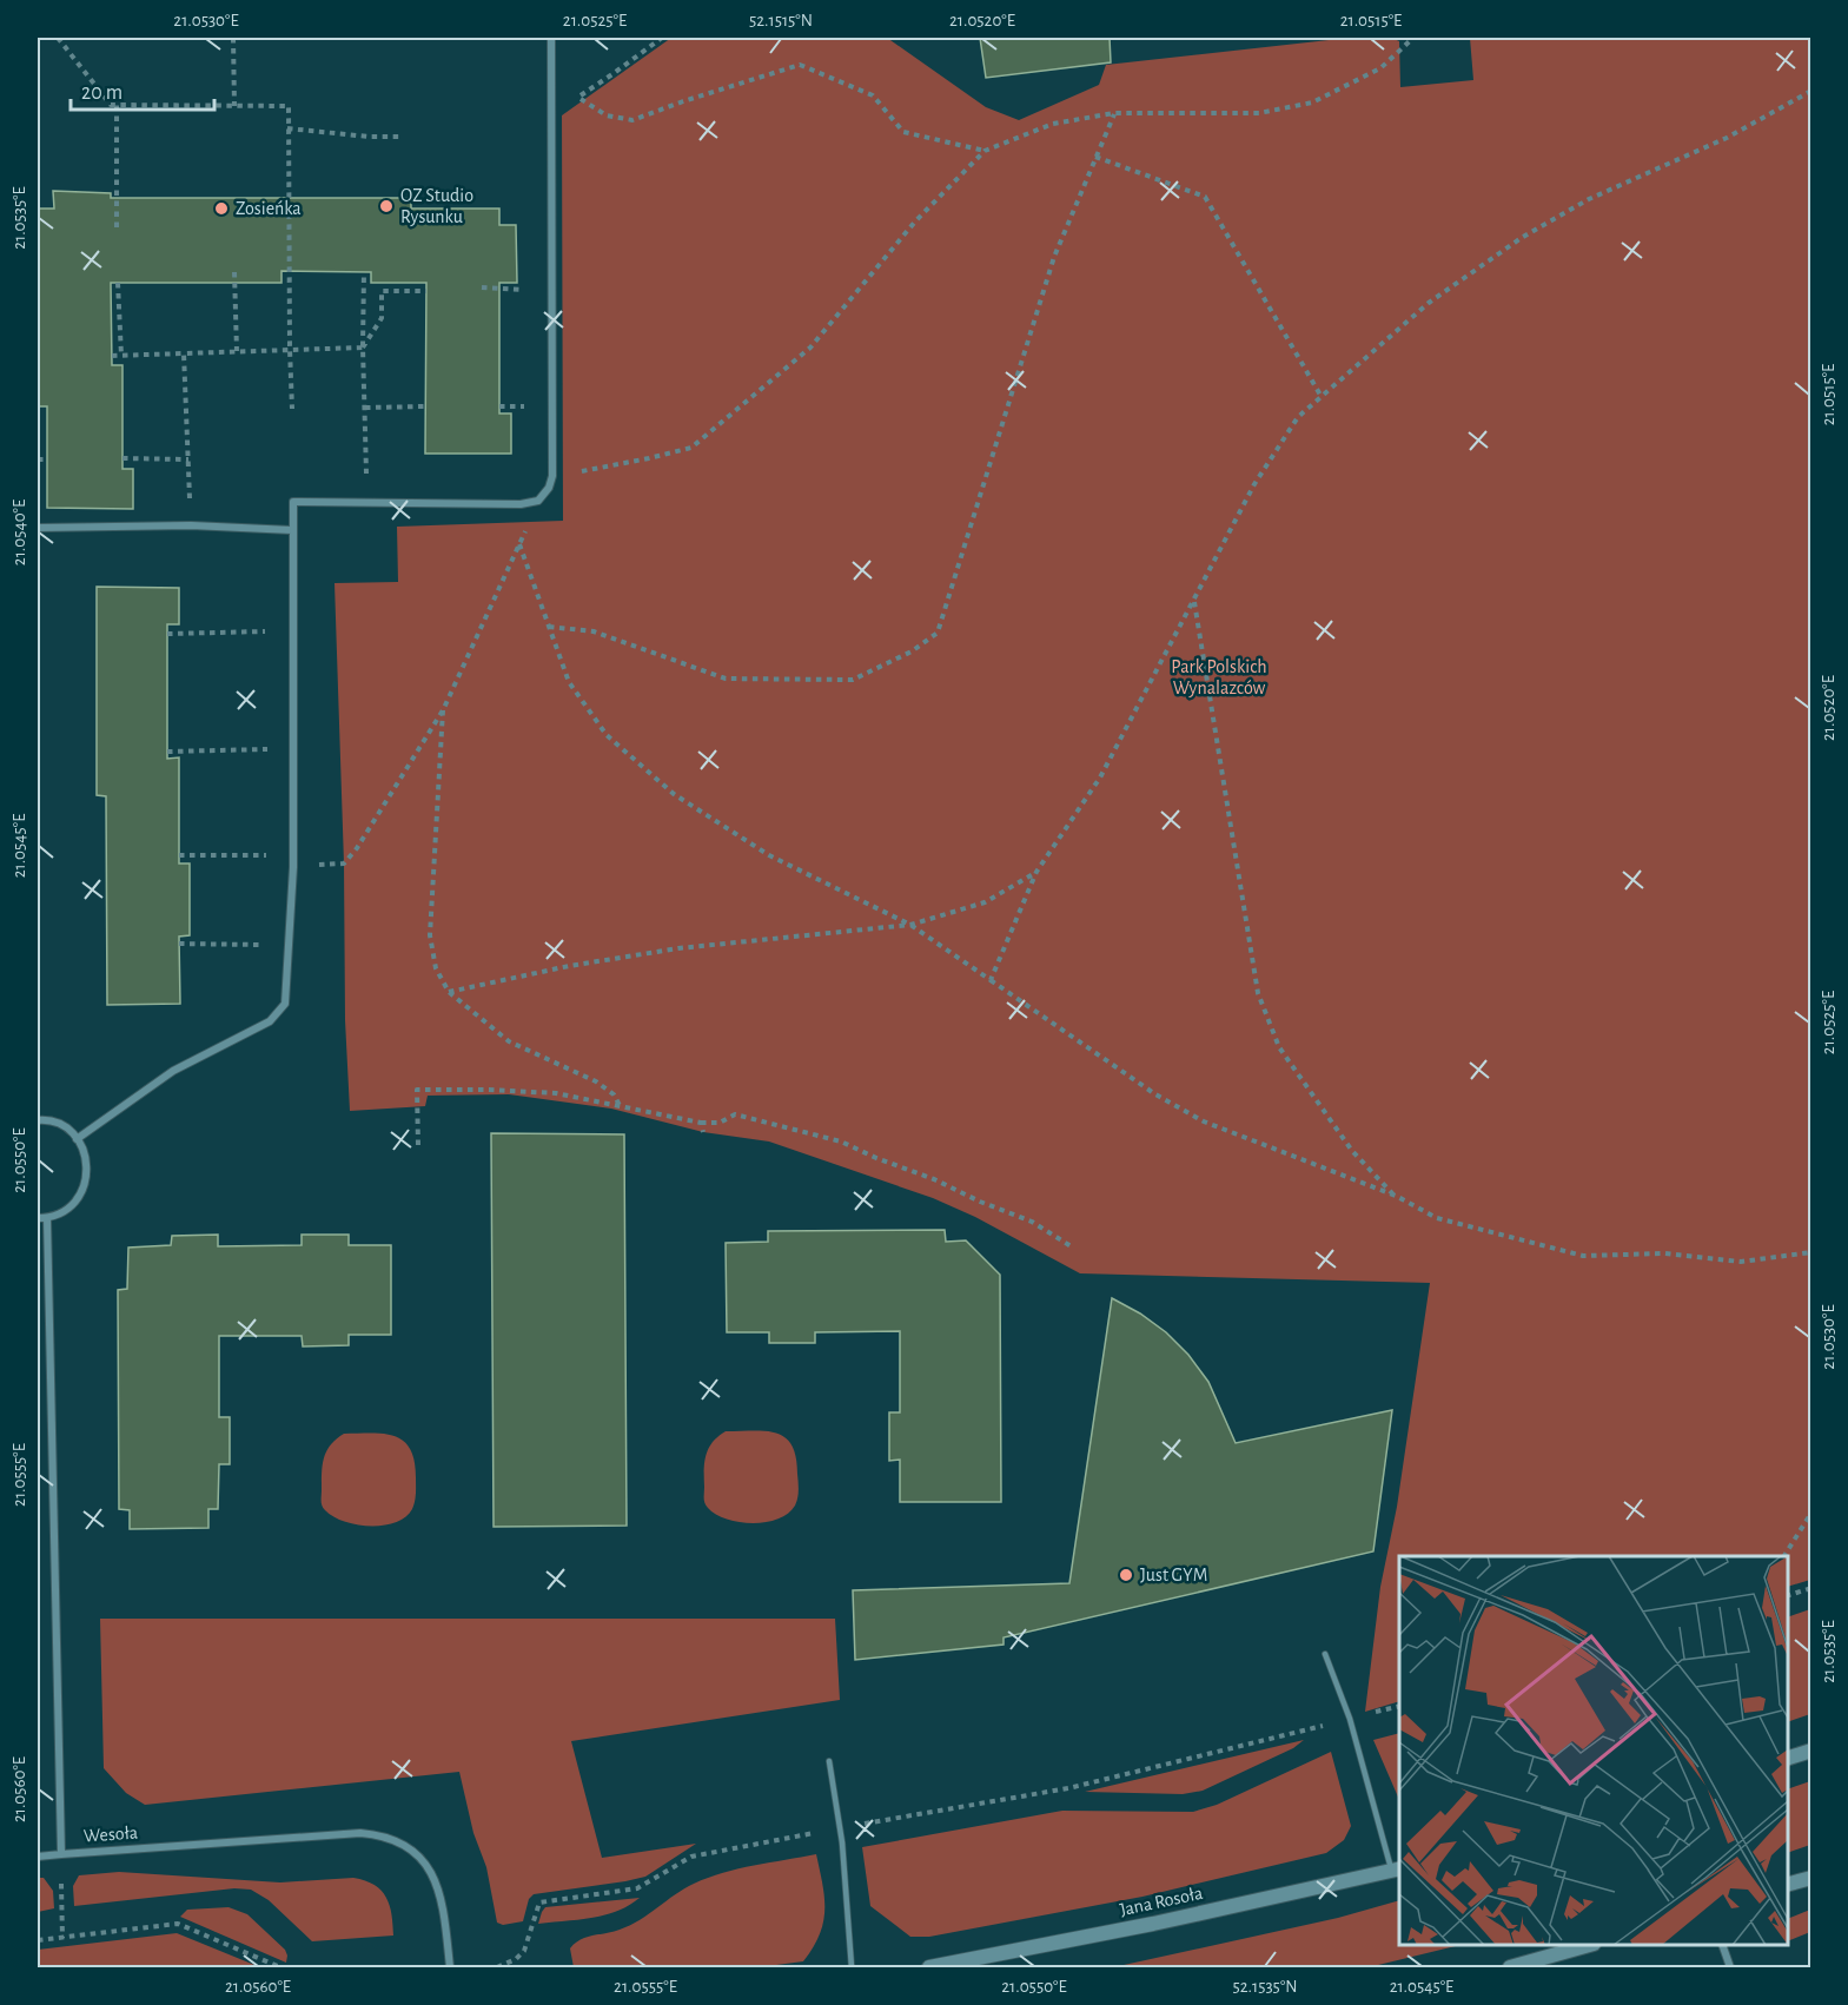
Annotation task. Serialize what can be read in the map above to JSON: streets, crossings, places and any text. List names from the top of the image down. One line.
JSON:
{"streets":{"main road":["Jana Rosoła"],"street":["Wesoła"]},"parks":["Park Polskich Wynalazców"],"places":["OZ Studio Rysunku","Zosieńka","Just GYM"],"scale_bar":"20 m","coordinates":["21.0530°E","21.0525°E","52.1515°N","21.0520°E","21.0515°E","21.0535°E","21.0540°E","21.0545°E","21.0550°E","21.0555°E","21.0560°E","52.1535°N"]}
